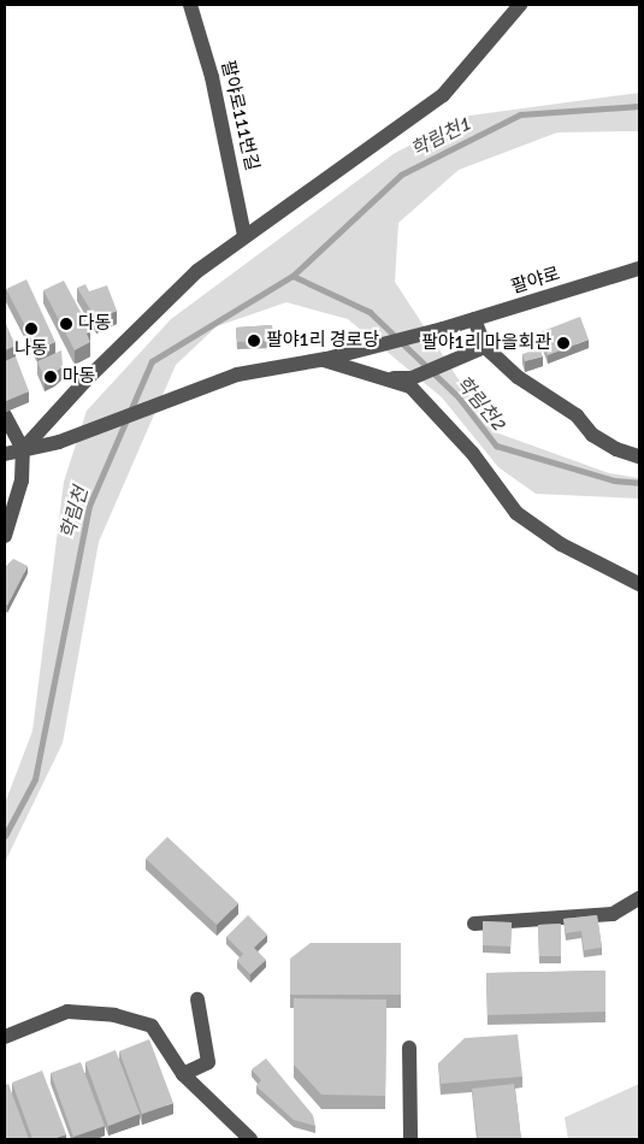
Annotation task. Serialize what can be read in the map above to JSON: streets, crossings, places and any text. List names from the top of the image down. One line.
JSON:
{"streets":{"street":["팔야로111번길","팔야로"]},"water":["학림천1","학림천2","학림천"],"places":["다동","나동","팔야1리 경로당","팔야1리 마을회관","마동"]}
